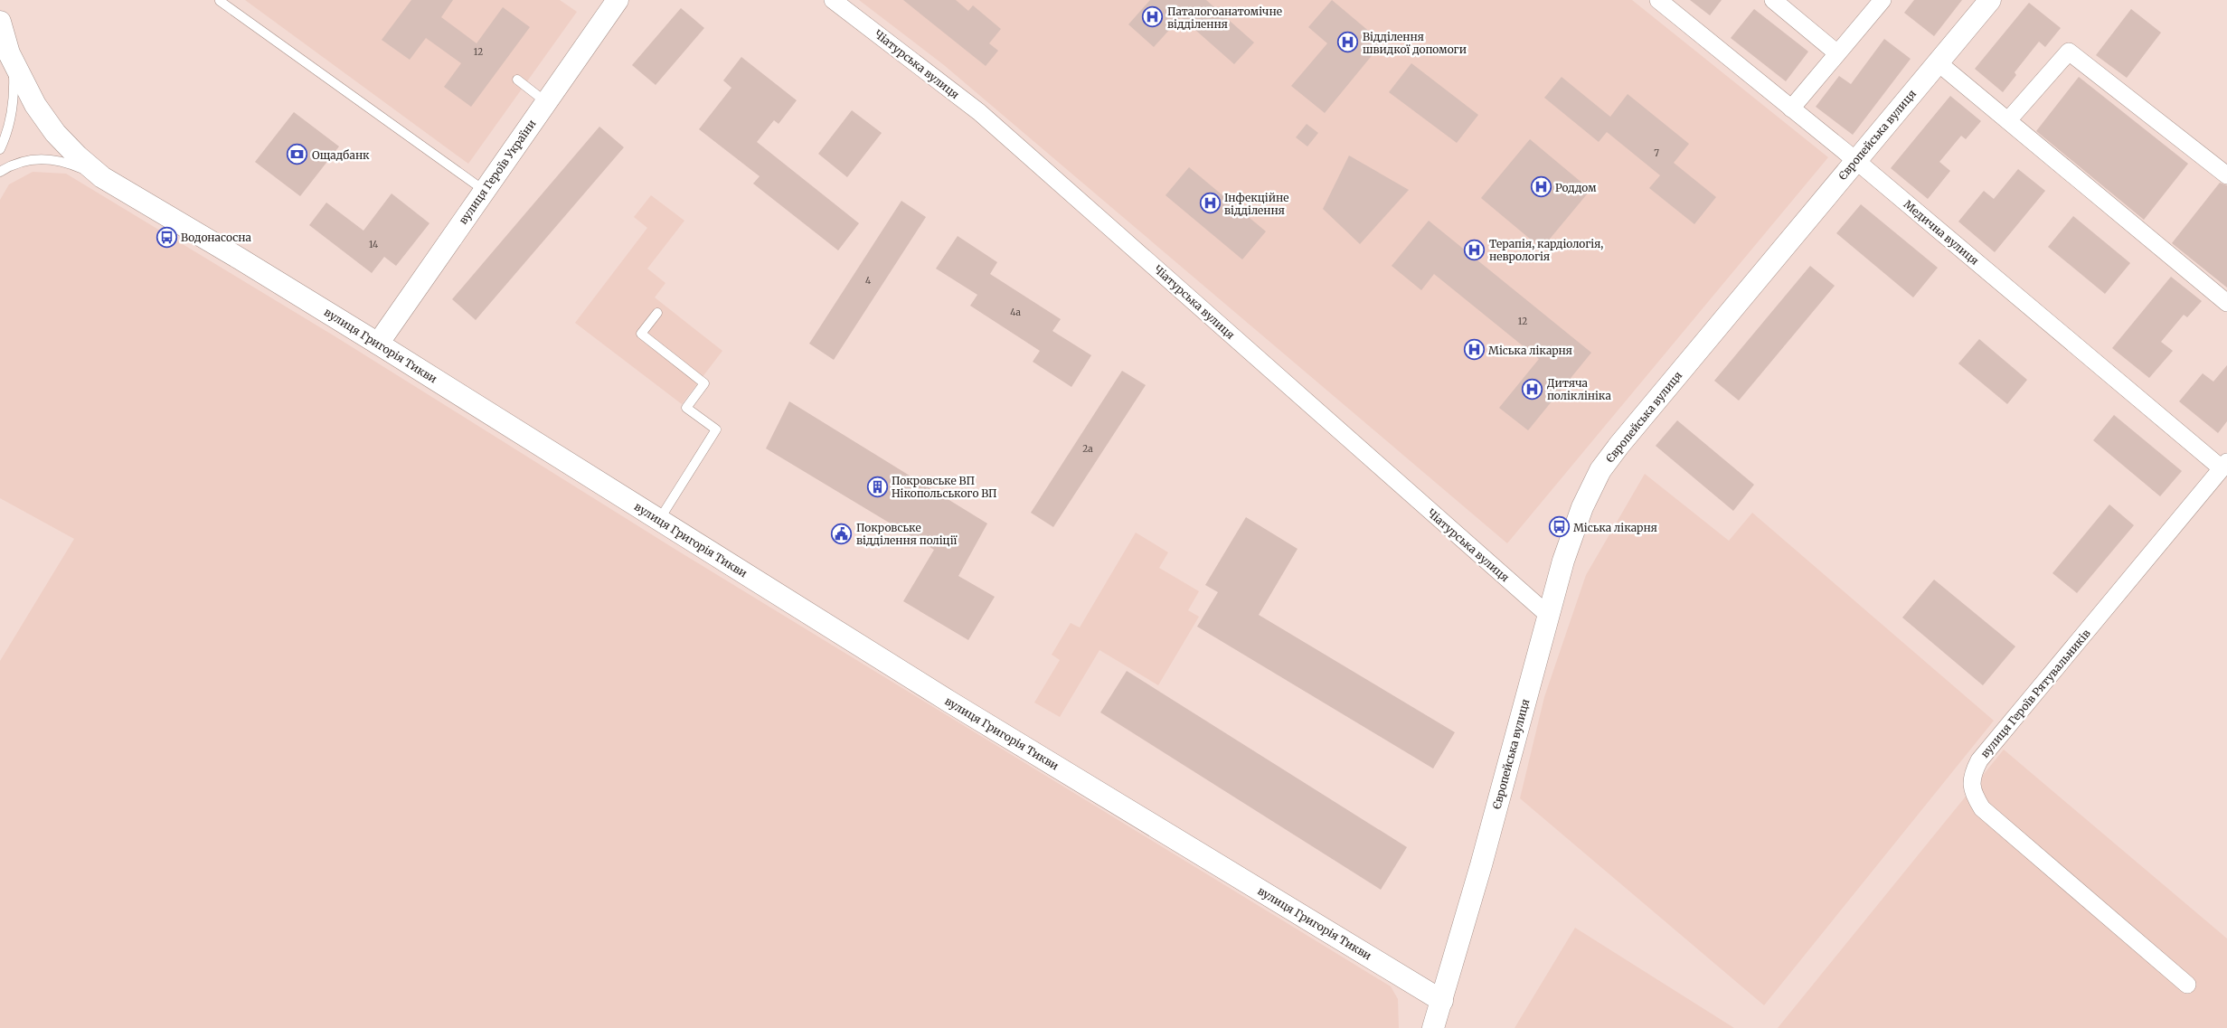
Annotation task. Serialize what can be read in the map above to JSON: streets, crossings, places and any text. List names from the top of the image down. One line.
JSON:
{"streets":{"street":["Чіатурська вулиця","Європейська вулиця","вулиця Героїв України","Медична вулиця","вулиця Григорія Тикви","вулиця Героїв Рятувальників"]},"crossings":[["Чіатурська вулиця","Європейська вулиця"],["Європейська вулиця","Медична вулиця"],["Європейська вулиця","вулиця Григорія Тикви"],["вулиця Героїв України","вулиця Григорія Тикви"],["Медична вулиця","вулиця Героїв Рятувальників"]],"places":{"hospital":["Паталогоанатомічне відділення","Відділення швидкої допомоги","Роддом","Інфекційне відділення","Терапія, кардіологія, неврологія","Мiська лiкарня","Дитяча поліклініка"],"bank":["Ощадбанк"],"bus stop":["Водонасосна","Міська лікарня"],"building":["Покровське ВП Нікопольського ВП"],"public building":["Покровське відділення поліції"]},"house_numbers":["12","7","14","4","4а","12","2а"]}
